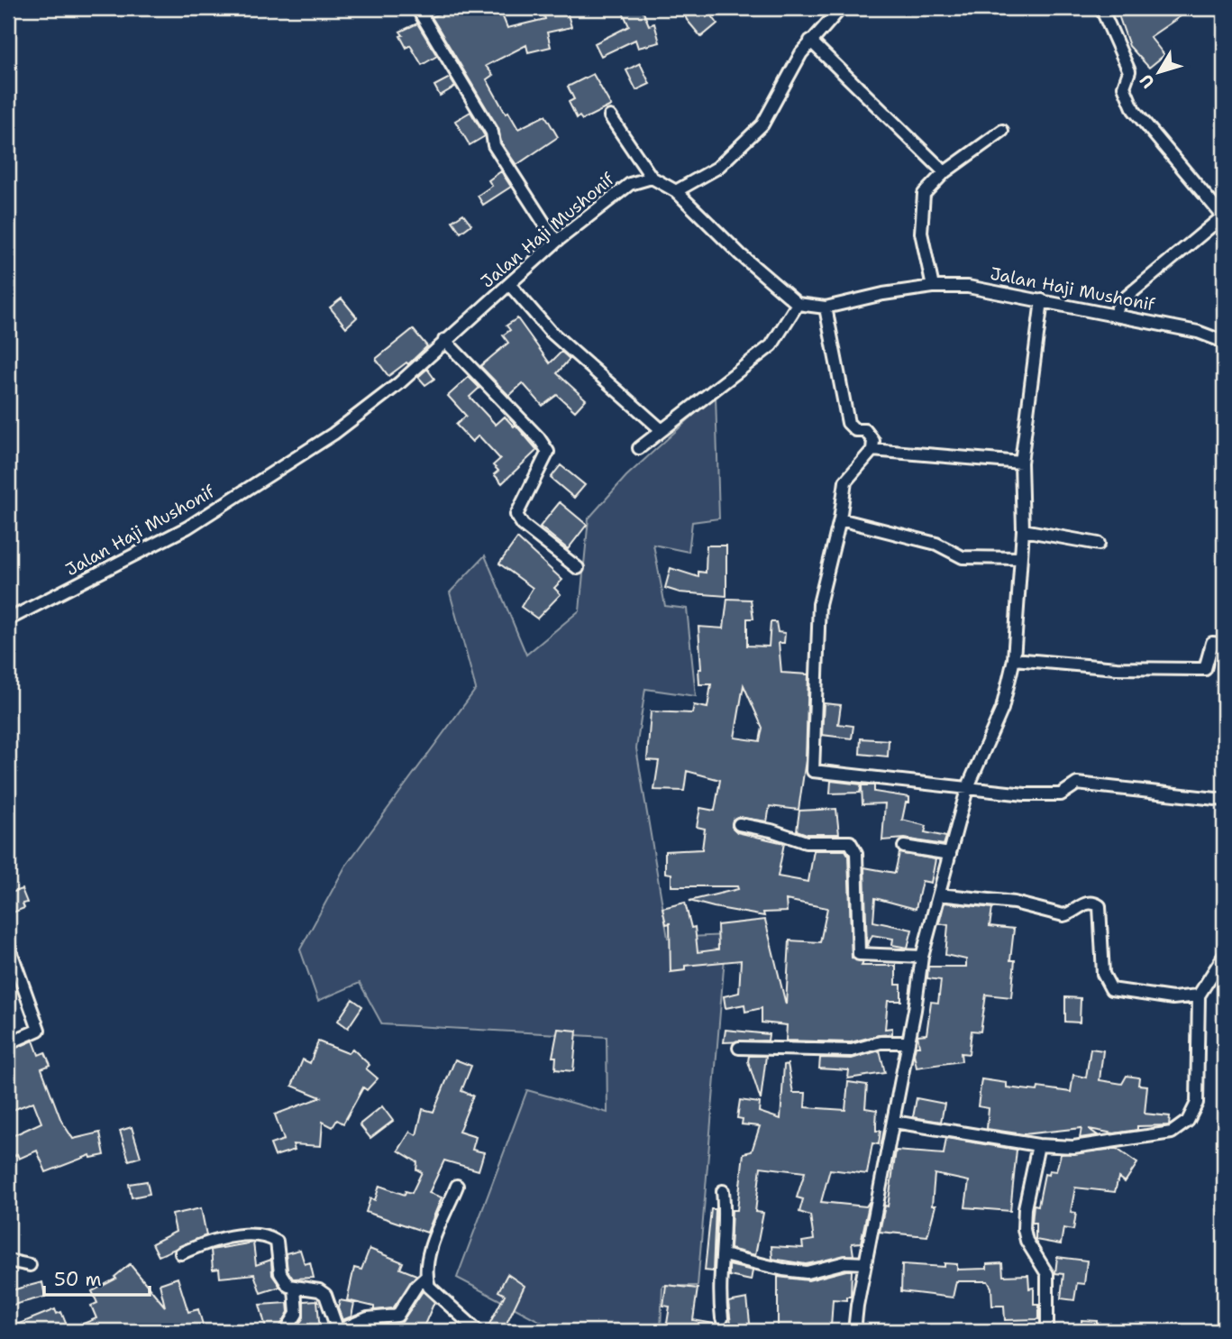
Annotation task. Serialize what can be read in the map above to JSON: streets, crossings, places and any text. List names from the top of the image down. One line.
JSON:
{"streets":{"street":["Jalan Haji Mushonif"]},"scale_bar":"50 m","north":"bottom left"}
